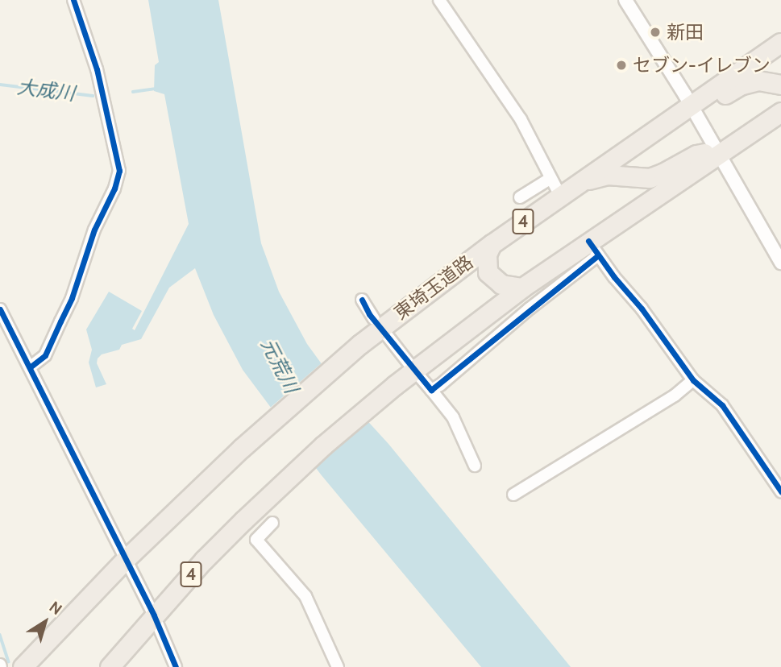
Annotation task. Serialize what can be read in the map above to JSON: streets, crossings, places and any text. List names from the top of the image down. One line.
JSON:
{"streets":{"highway":["4","東埼玉道路"]},"crossings":[["4","東埼玉道路"]],"water":["大成川","元荒川"],"places":["新田","セブン-イレブン"],"north":"top right"}
